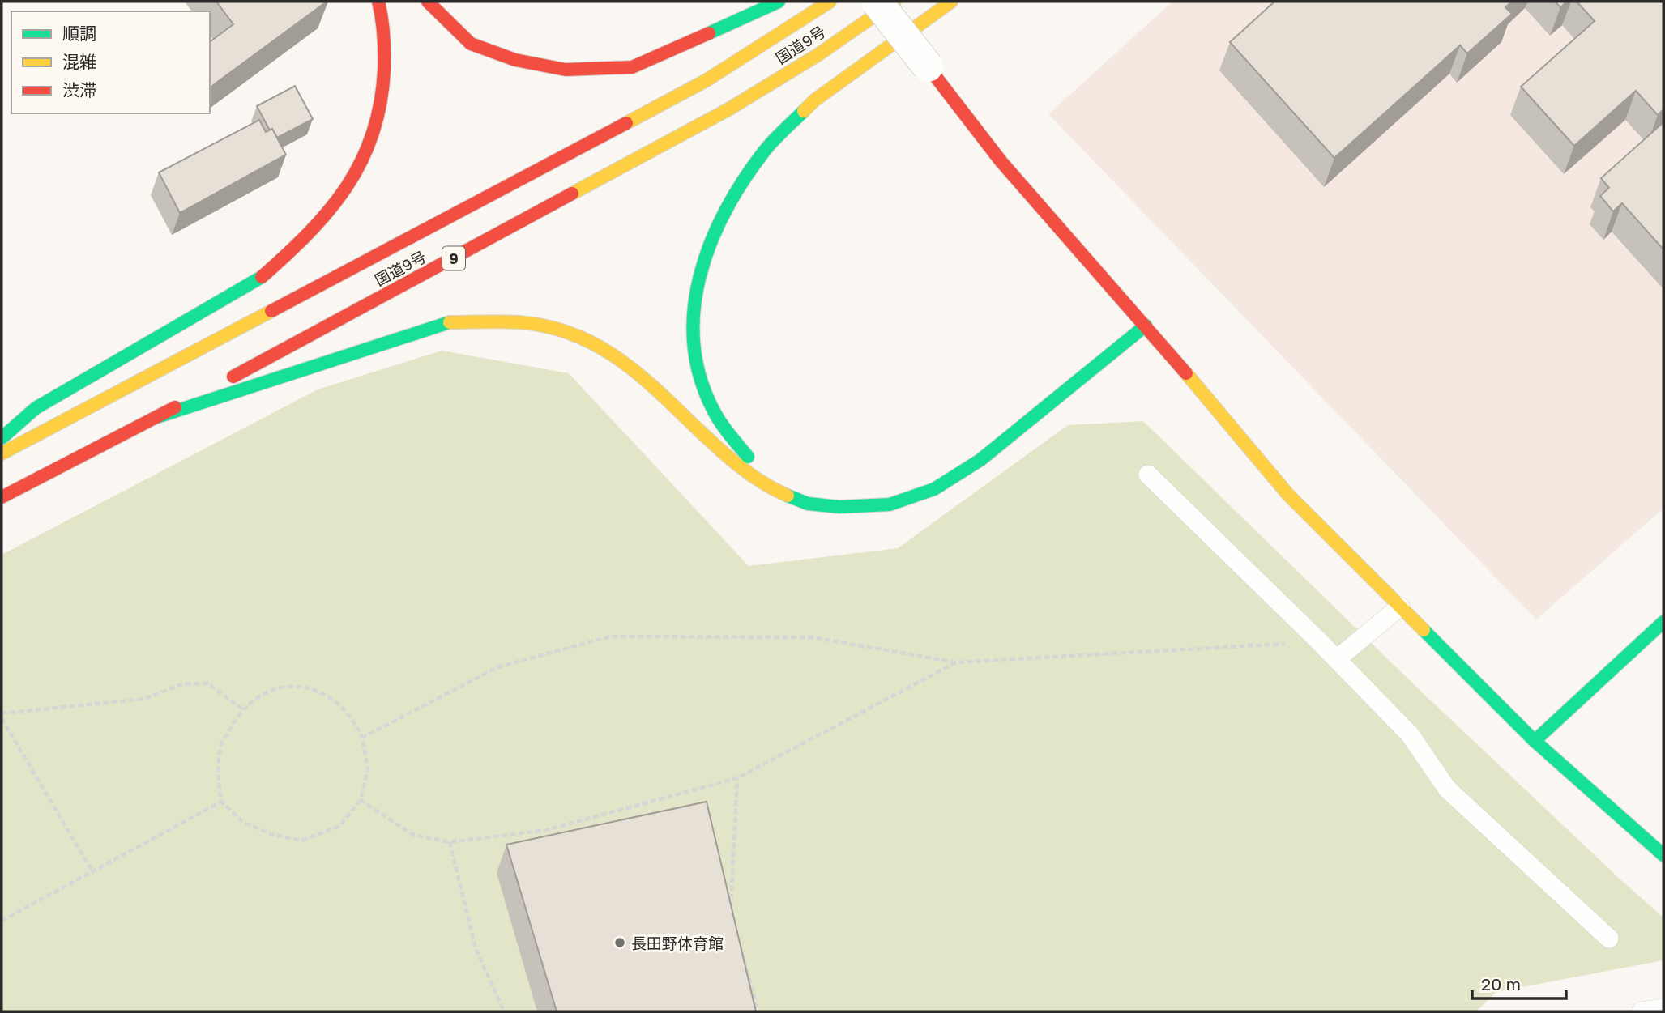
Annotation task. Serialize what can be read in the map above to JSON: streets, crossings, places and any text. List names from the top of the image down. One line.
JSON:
{"streets":{"main road":["国道9号","9"]},"places":["長田野体育館"],"legend":["順調","混雑","渋滞"],"scale_bar":"20 m"}
